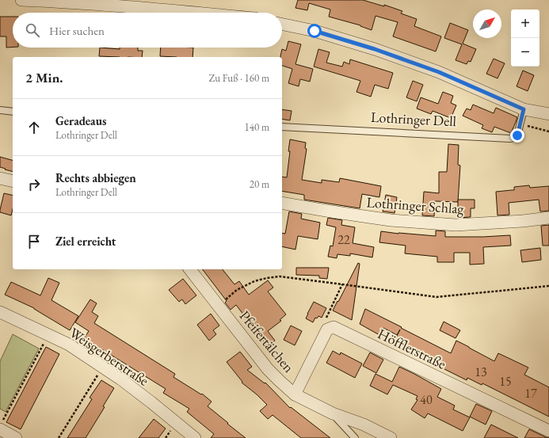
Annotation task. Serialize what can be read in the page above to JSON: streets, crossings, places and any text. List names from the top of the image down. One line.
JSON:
{"streets":{"street":["Lothringer Schlag","Pfeifertälchen","Höfflerstraße","Weisgerberstraße"],"lane":["Lothringer Dell"]},"crossings":[["Pfeifertälchen","Höfflerstraße"]],"house_numbers":["22","13","15","17","40"],"north":"top right","page":{"map_buttons":["+","−"],"search":"Hier suchen","heading":["2 Min.","Zu Fuß · 160 m"],"list":[["Geradeaus","Lothringer Dell","140 m"],["Rechts abbiegen","Lothringer Dell","20 m"],"Ziel erreicht"]}}
